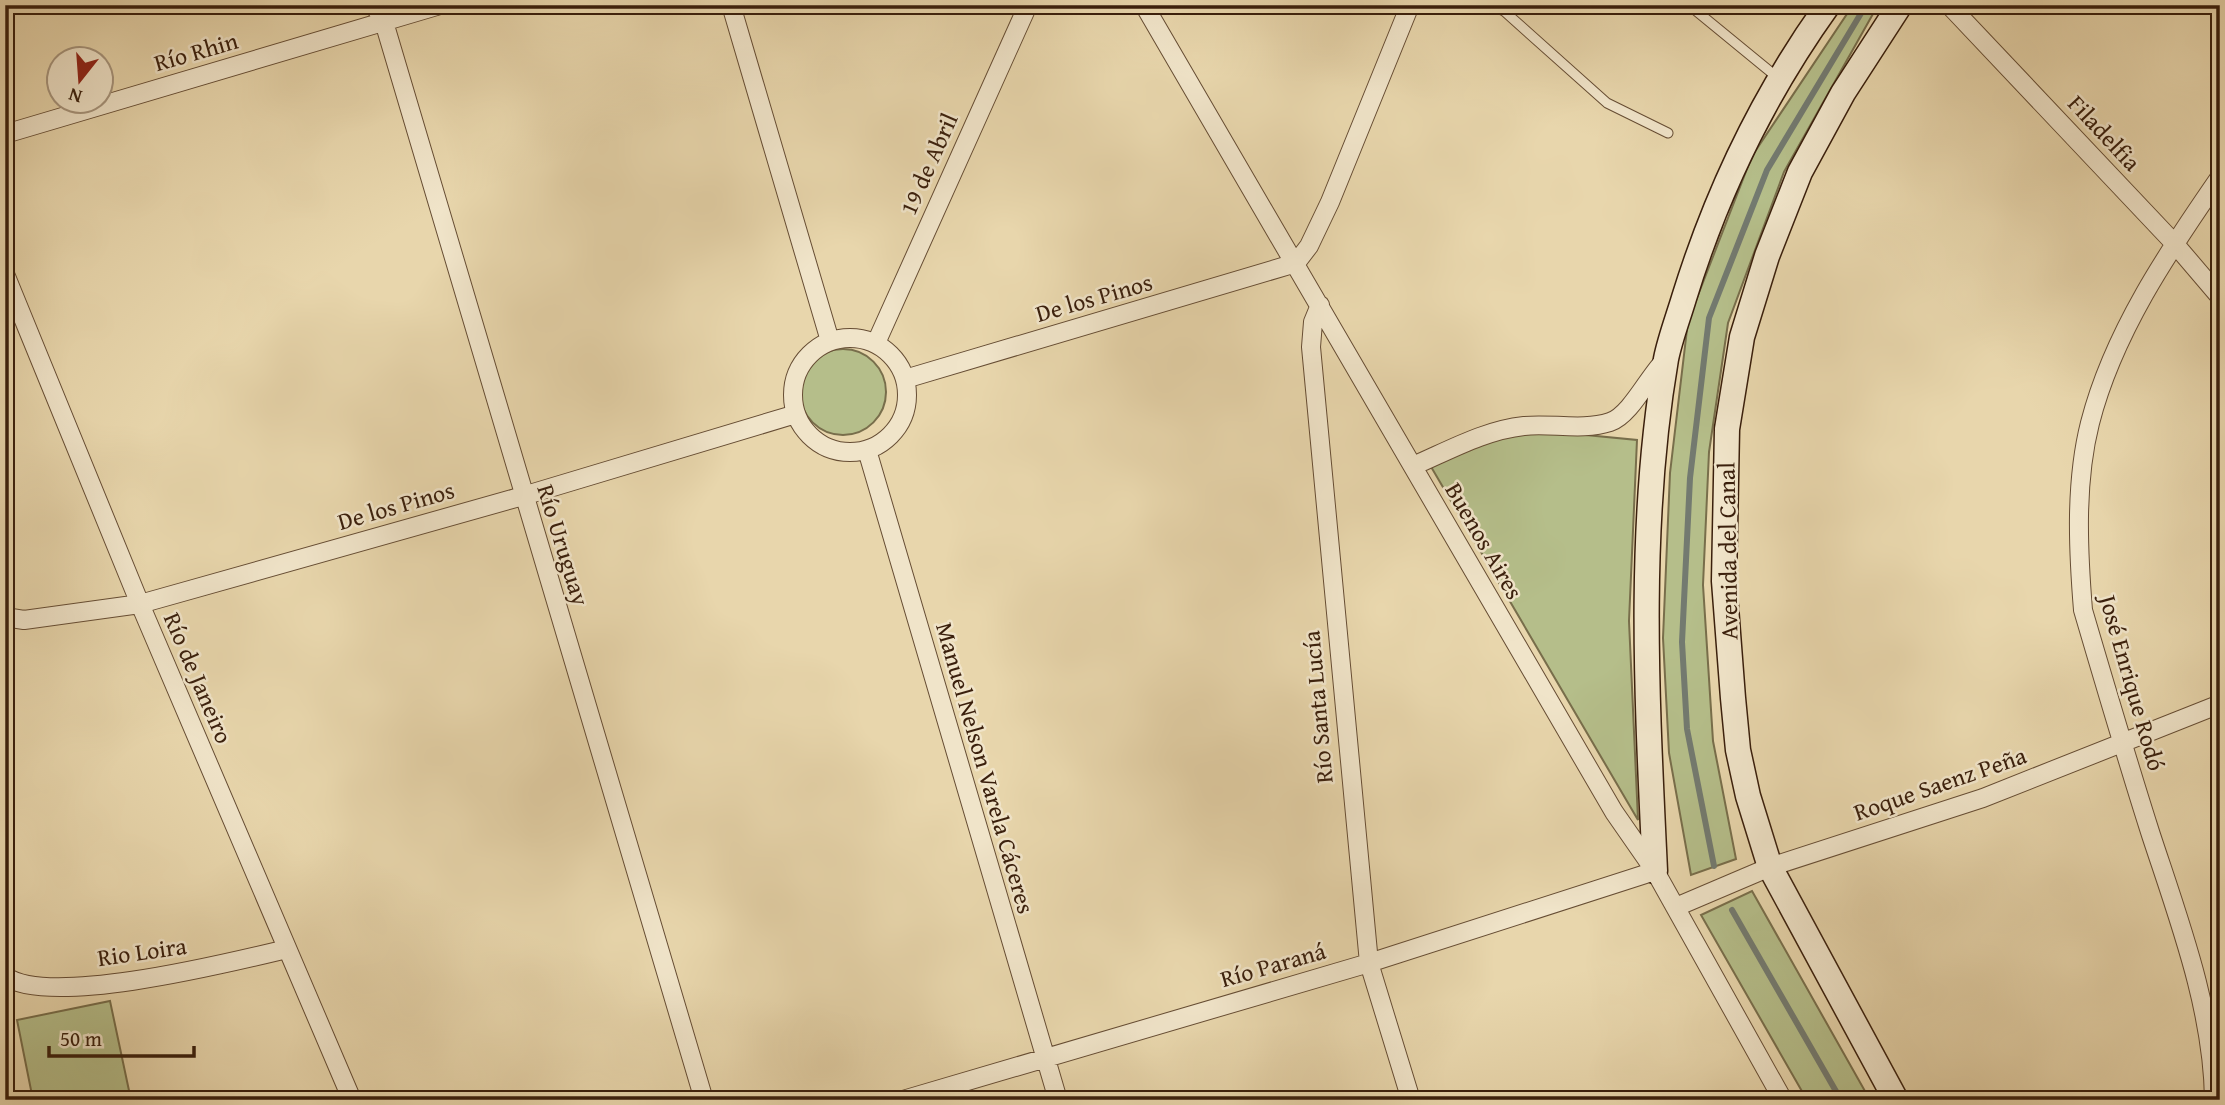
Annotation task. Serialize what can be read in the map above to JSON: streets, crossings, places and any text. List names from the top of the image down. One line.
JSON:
{"streets":{"street":["Río Rhin","Filadelfia","19 de Abril","De los Pinos","Buenos Aires","Río Uruguay","Avenida del Canal","Río de Janeiro","José Enrique Rodó","Río Santa Lucía","Manuel Nelson Varela Cáceres","Roque Saenz Peña","Rio Loira","Río Paraná"]},"crossings":[["Río Rhin","Río Uruguay"],["Filadelfia","José Enrique Rodó"],["19 de Abril","De los Pinos"],["19 de Abril","Manuel Nelson Varela Cáceres"],["De los Pinos","Buenos Aires"],["De los Pinos","Río Uruguay"],["De los Pinos","Río de Janeiro"],["De los Pinos","Manuel Nelson Varela Cáceres"],["Buenos Aires","Río Santa Lucía"],["Buenos Aires","Roque Saenz Peña"],["Buenos Aires","Río Paraná"],["Avenida del Canal","Roque Saenz Peña"],["Río de Janeiro","Rio Loira"],["José Enrique Rodó","Roque Saenz Peña"],["Río Santa Lucía","Río Paraná"],["Manuel Nelson Varela Cáceres","Río Paraná"]],"scale_bar":"50 m","north":"bottom"}
